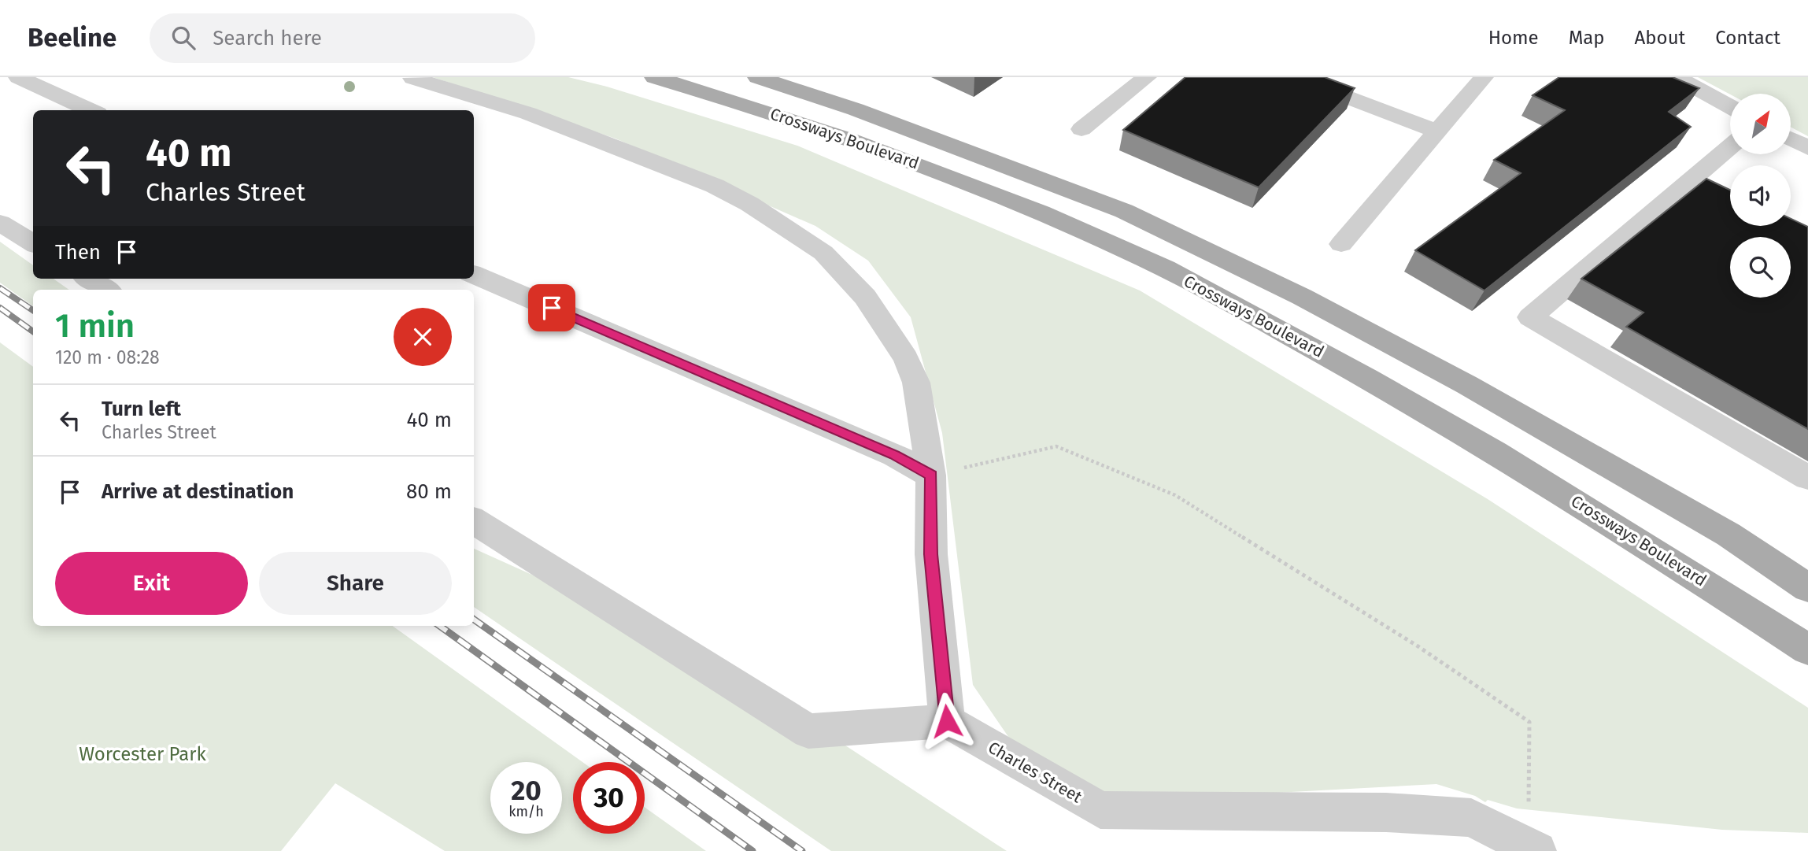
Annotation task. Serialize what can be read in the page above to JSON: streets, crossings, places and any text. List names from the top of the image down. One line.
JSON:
{"streets":{"main road":["Crossways Boulevard"],"street":["Charles Street"]},"parks":["Worcester Park"],"north":"top right","page":{"header":"Beeline","search":"Search here","nav":["Home","Map","About","Contact"],"turn":["40 m","Charles Street"],"then":"Then","heading":["1 min","120 m · 08:28"],"list":[{"name":"Turn left","note":"Charles Street","value":"40 m"},{"name":"Arrive at destination","value":"80 m"}],"buttons":["Exit","Share"],"speed":"20 km/h","limit":"30"}}
